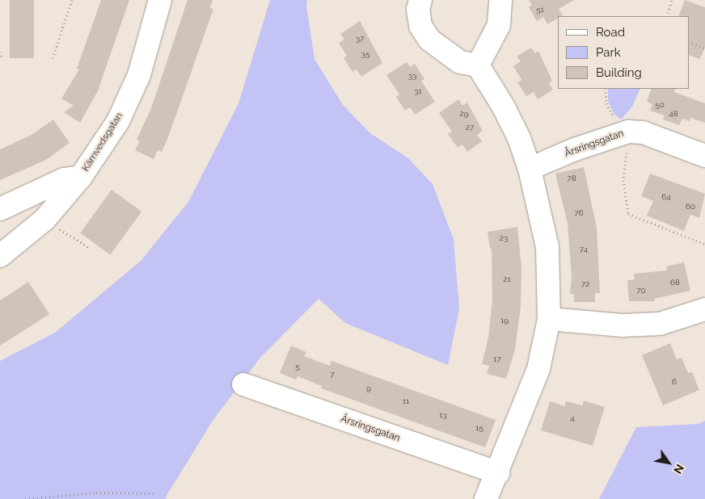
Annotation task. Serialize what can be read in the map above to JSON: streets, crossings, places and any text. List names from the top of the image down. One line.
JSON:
{"streets":{"street":["Kärnvedsgatan","Årsringsgatan"]},"house_numbers":["51","37","35","33","31","50","29","48","27","78","64","60","76","23","74","21","68","72","70","19","17","5","7","6","9","11","13","4","15"],"legend":["Road","Park","Building"],"north":"bottom right"}
